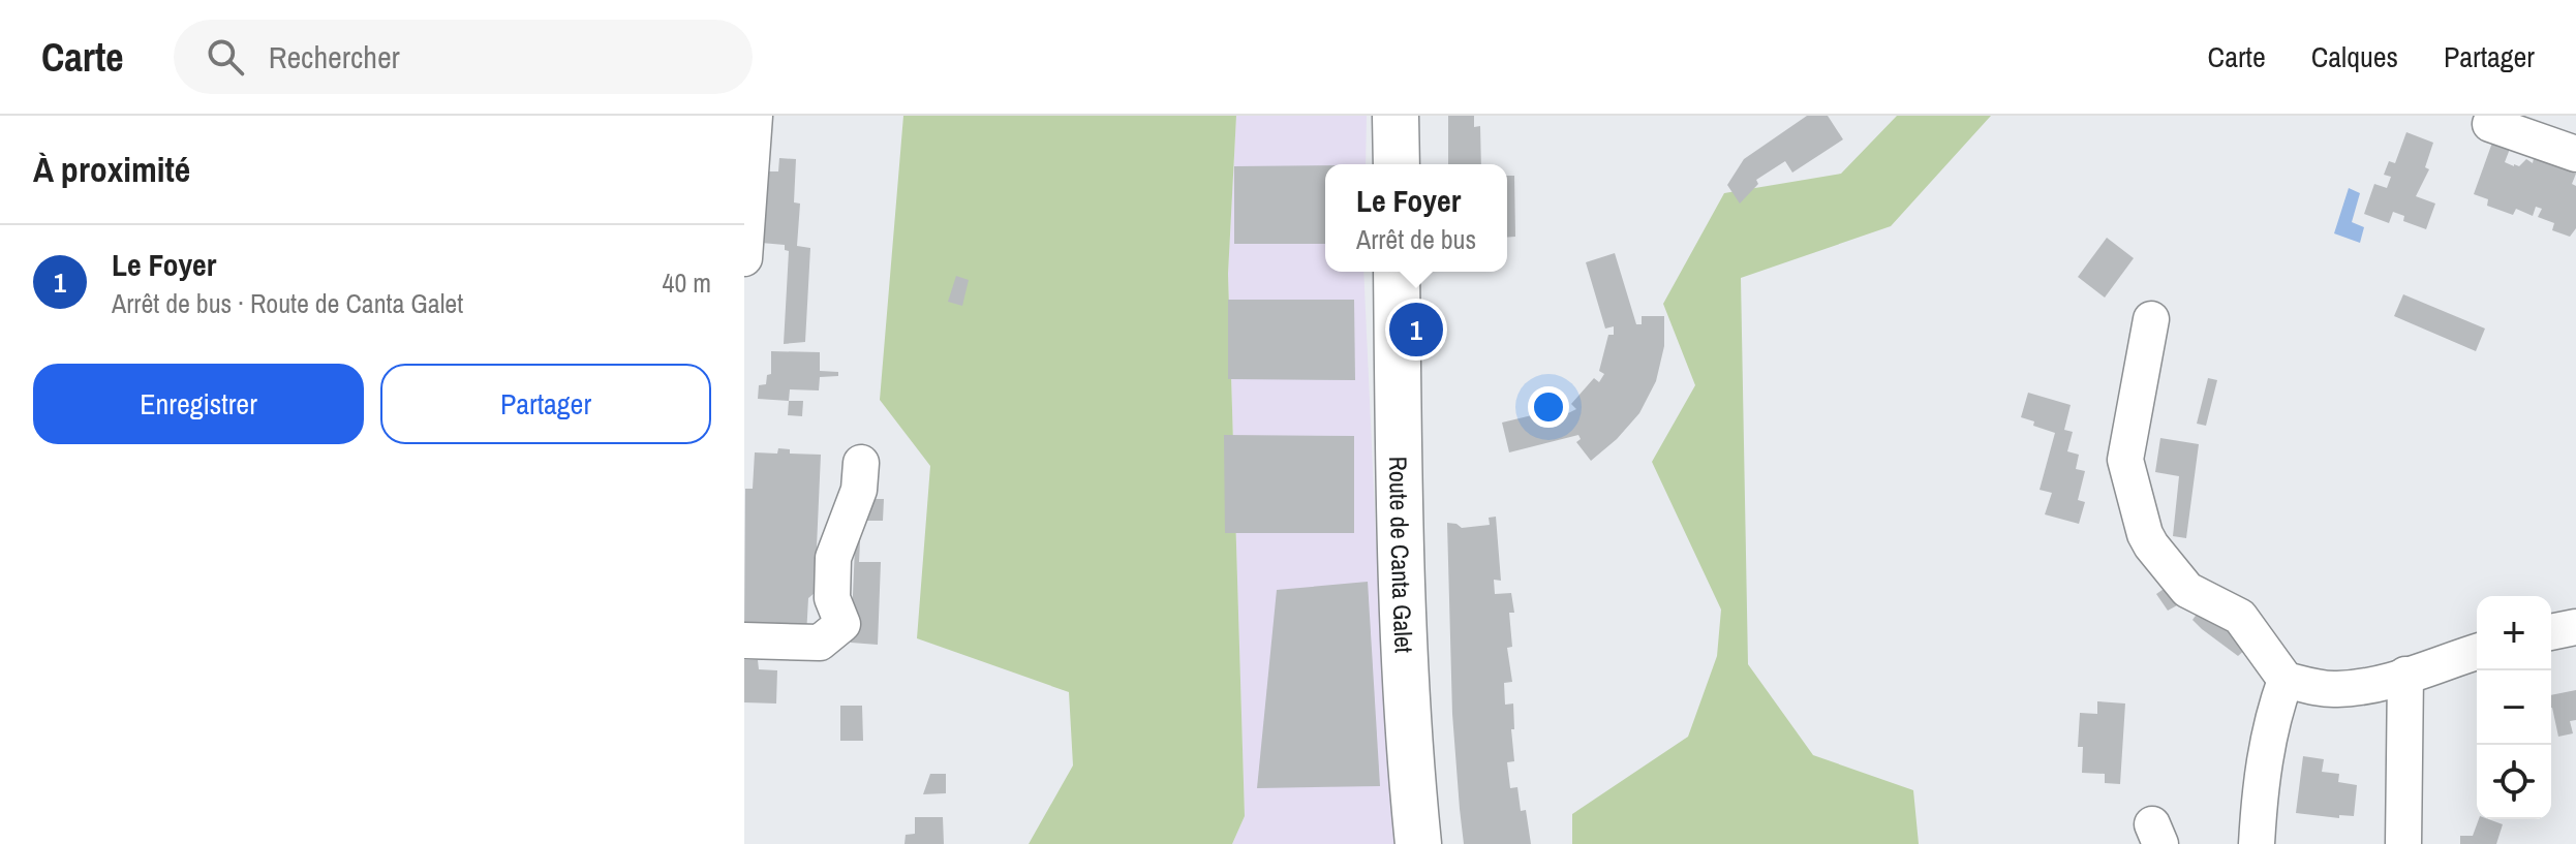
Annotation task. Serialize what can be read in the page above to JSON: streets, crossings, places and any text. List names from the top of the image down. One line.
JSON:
{"streets":{"main road":["Route de Canta Galet"]},"page":{"header":"Carte","search":"Rechercher","nav":["Carte","Calques","Partager"],"heading":"À proximité","popup":["Le Foyer","Arrêt de bus"],"list":[{"mark":"1","name":"Le Foyer","note":"Arrêt de bus · Route de Canta Galet","value":"40 m"}],"pins":"1","buttons":["Enregistrer","Partager"],"map_buttons":["+","−"]}}
